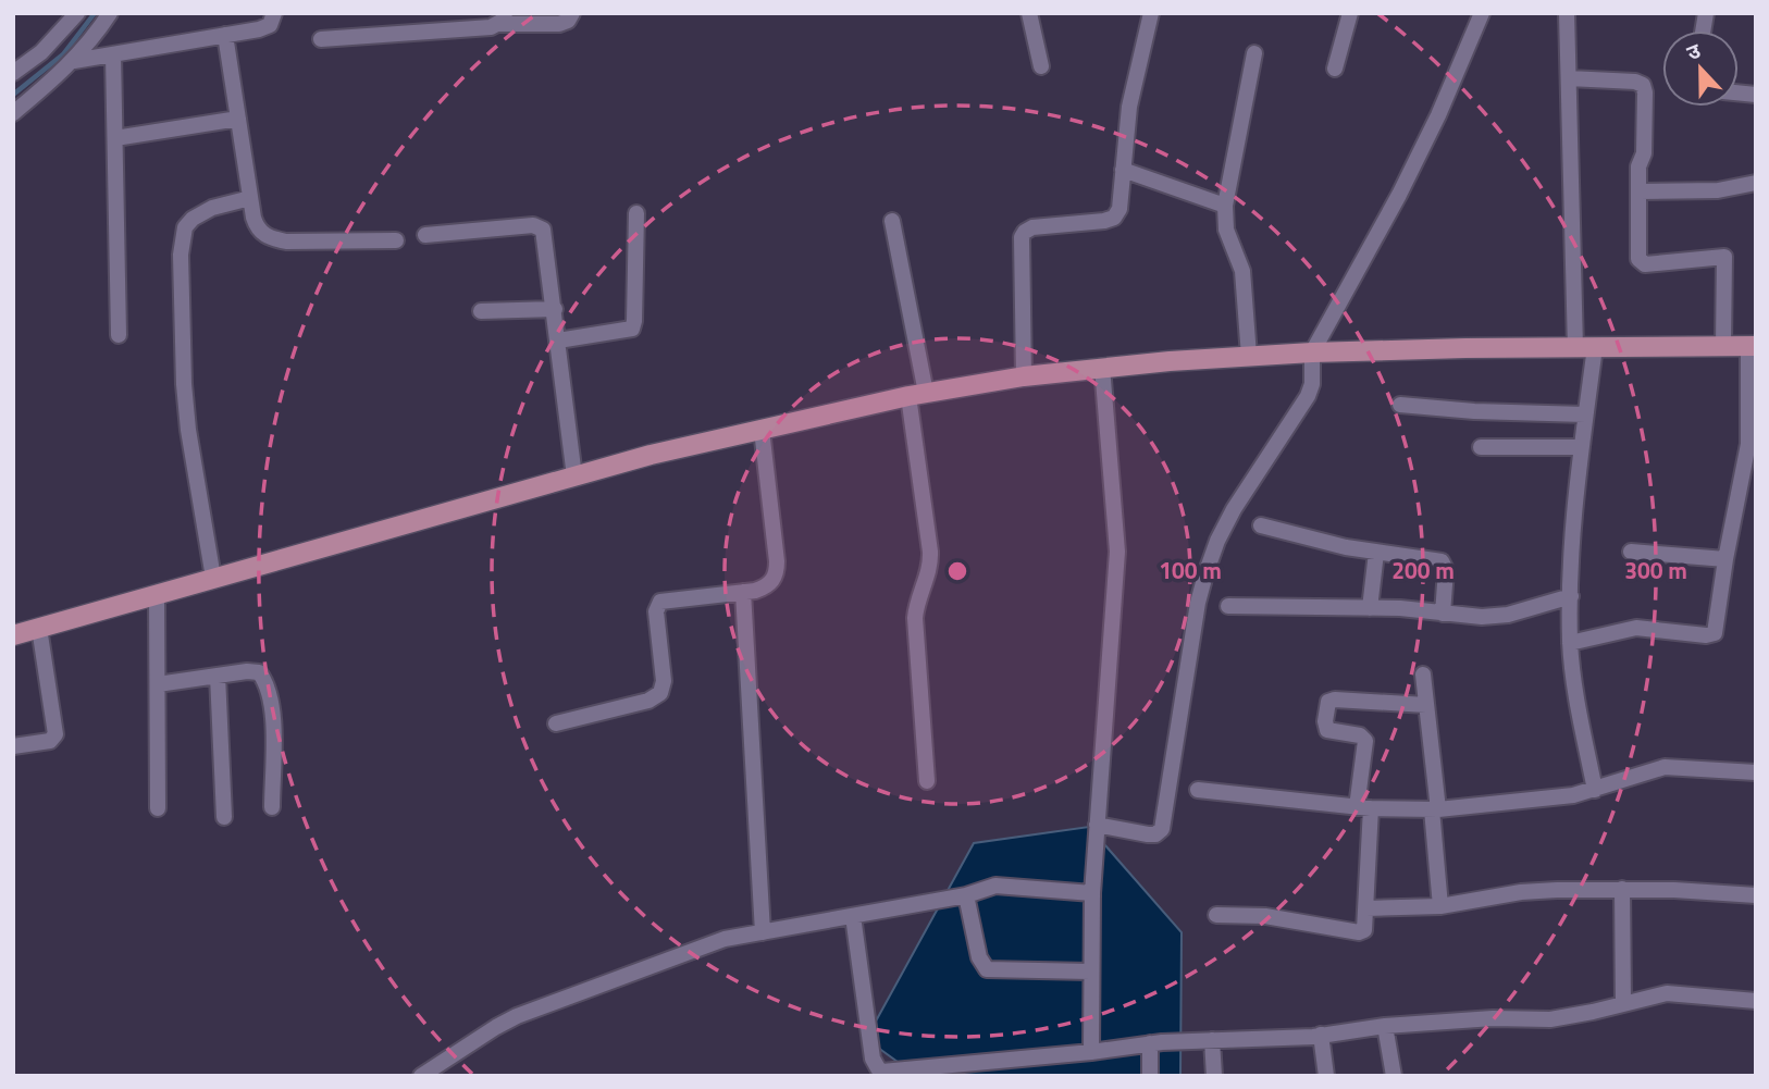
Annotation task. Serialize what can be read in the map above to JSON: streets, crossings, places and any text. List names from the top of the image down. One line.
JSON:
{"north":"top","rings":["100 m","200 m","300 m"]}
